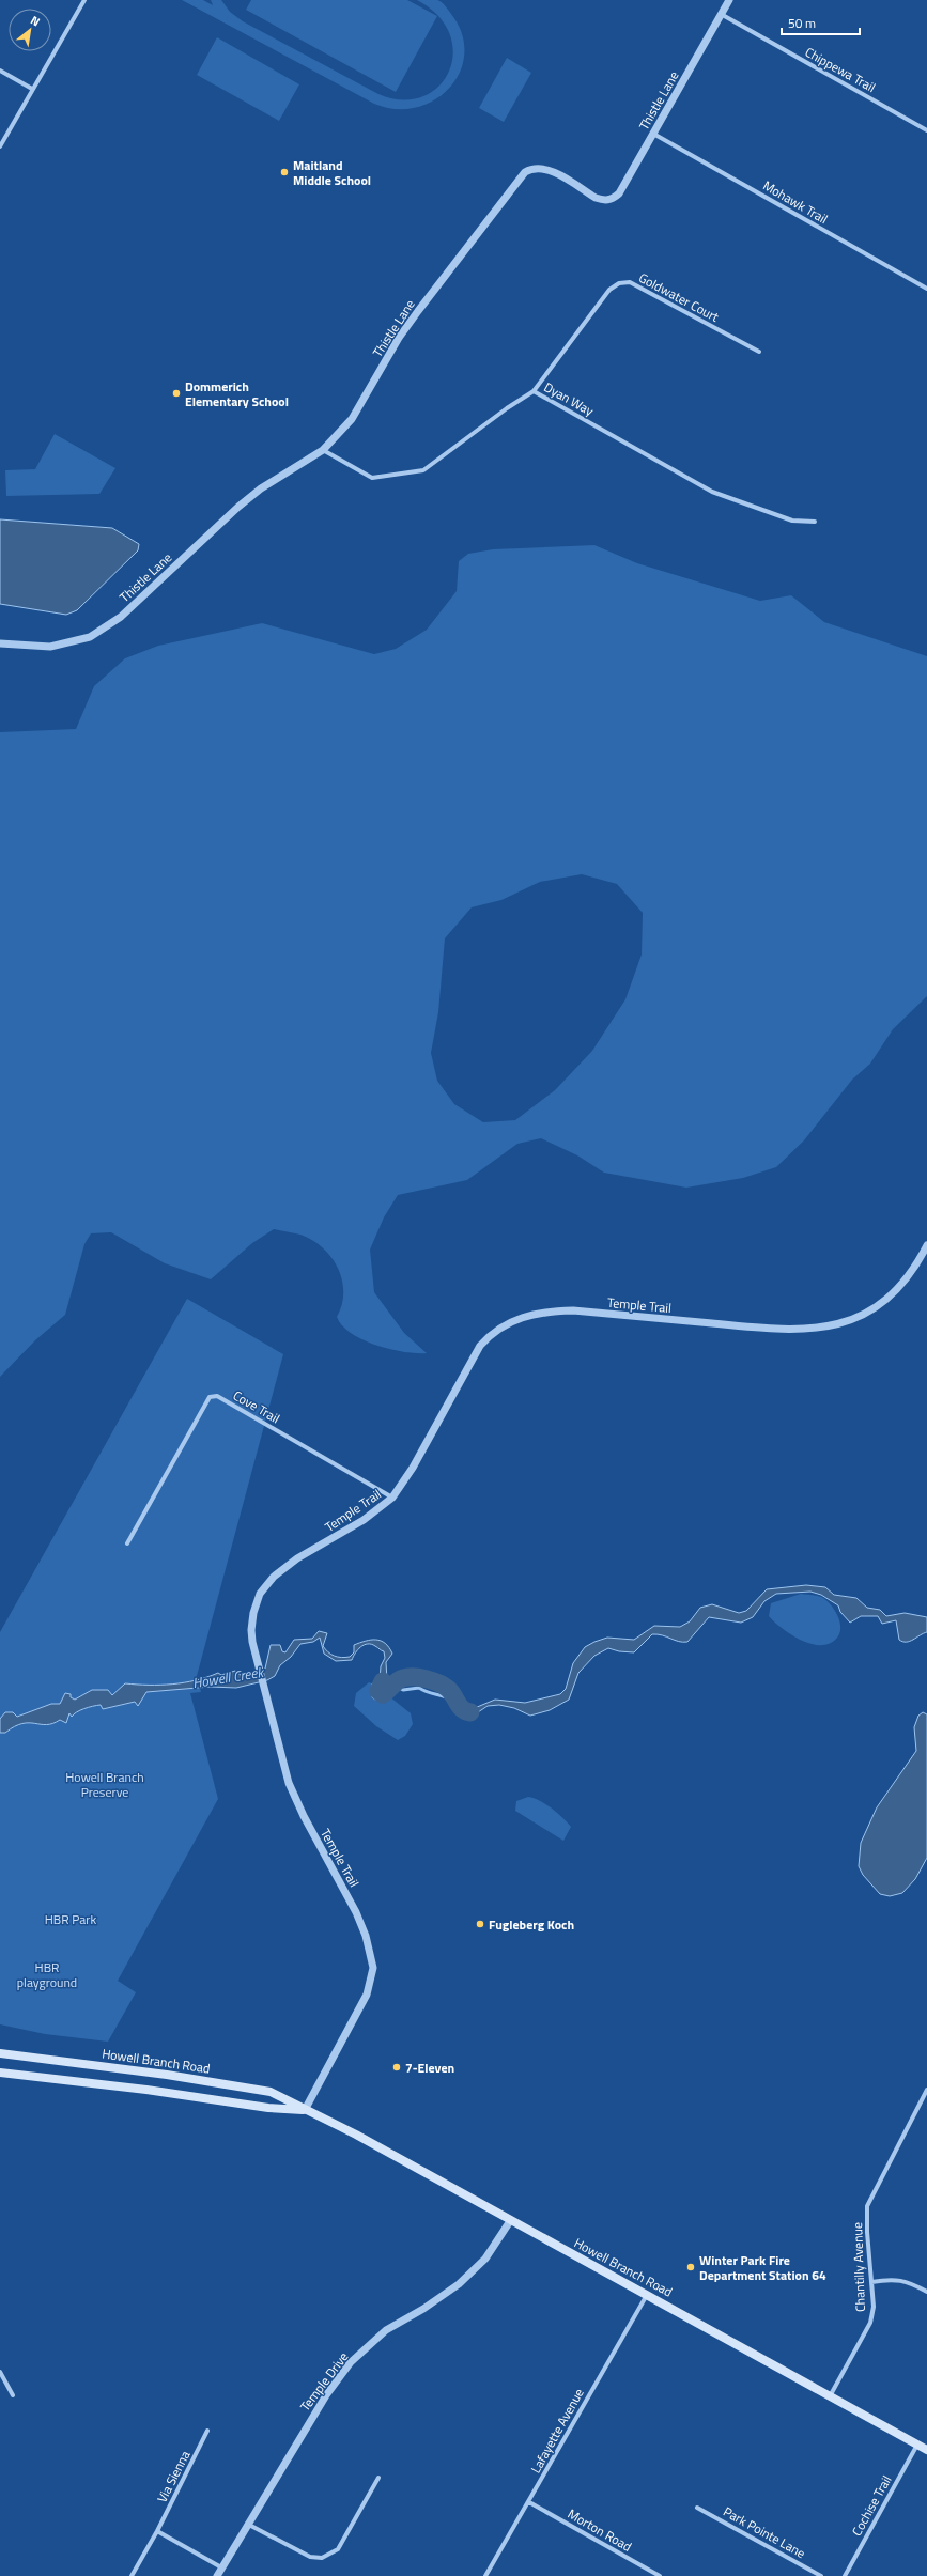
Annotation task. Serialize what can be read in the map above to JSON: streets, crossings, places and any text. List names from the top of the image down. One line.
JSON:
{"streets":{"main road":["Howell Branch Road"],"street":["Chippewa Trail","Thistle Lane","Mohawk Trail","Goldwater Court","Dyan Way","Temple Trail","Cove Trail","Chantilly Avenue","Temple Drive","Lafayette Avenue","Via Sienna","Cochise Trail","Morton Road","Park Pointe Lane"]},"crossings":[["Chippewa Trail","Thistle Lane"],["Thistle Lane","Mohawk Trail"],["Thistle Lane","Dyan Way"],["Goldwater Court","Dyan Way"],["Temple Trail","Cove Trail"],["Temple Trail","Howell Branch Road"],["Howell Branch Road","Chantilly Avenue"],["Howell Branch Road","Temple Drive"],["Howell Branch Road","Lafayette Avenue"],["Howell Branch Road","Cochise Trail"],["Lafayette Avenue","Morton Road"]],"water":["Howell Creek"],"parks":["Howell Branch Preserve","HBR Park","HBR playground"],"places":["Maitland Middle School","Dommerich Elementary School","Fugleberg Koch","7-Eleven","Winter Park Fire Department Station 64"],"scale_bar":"50 m","north":"top right"}
